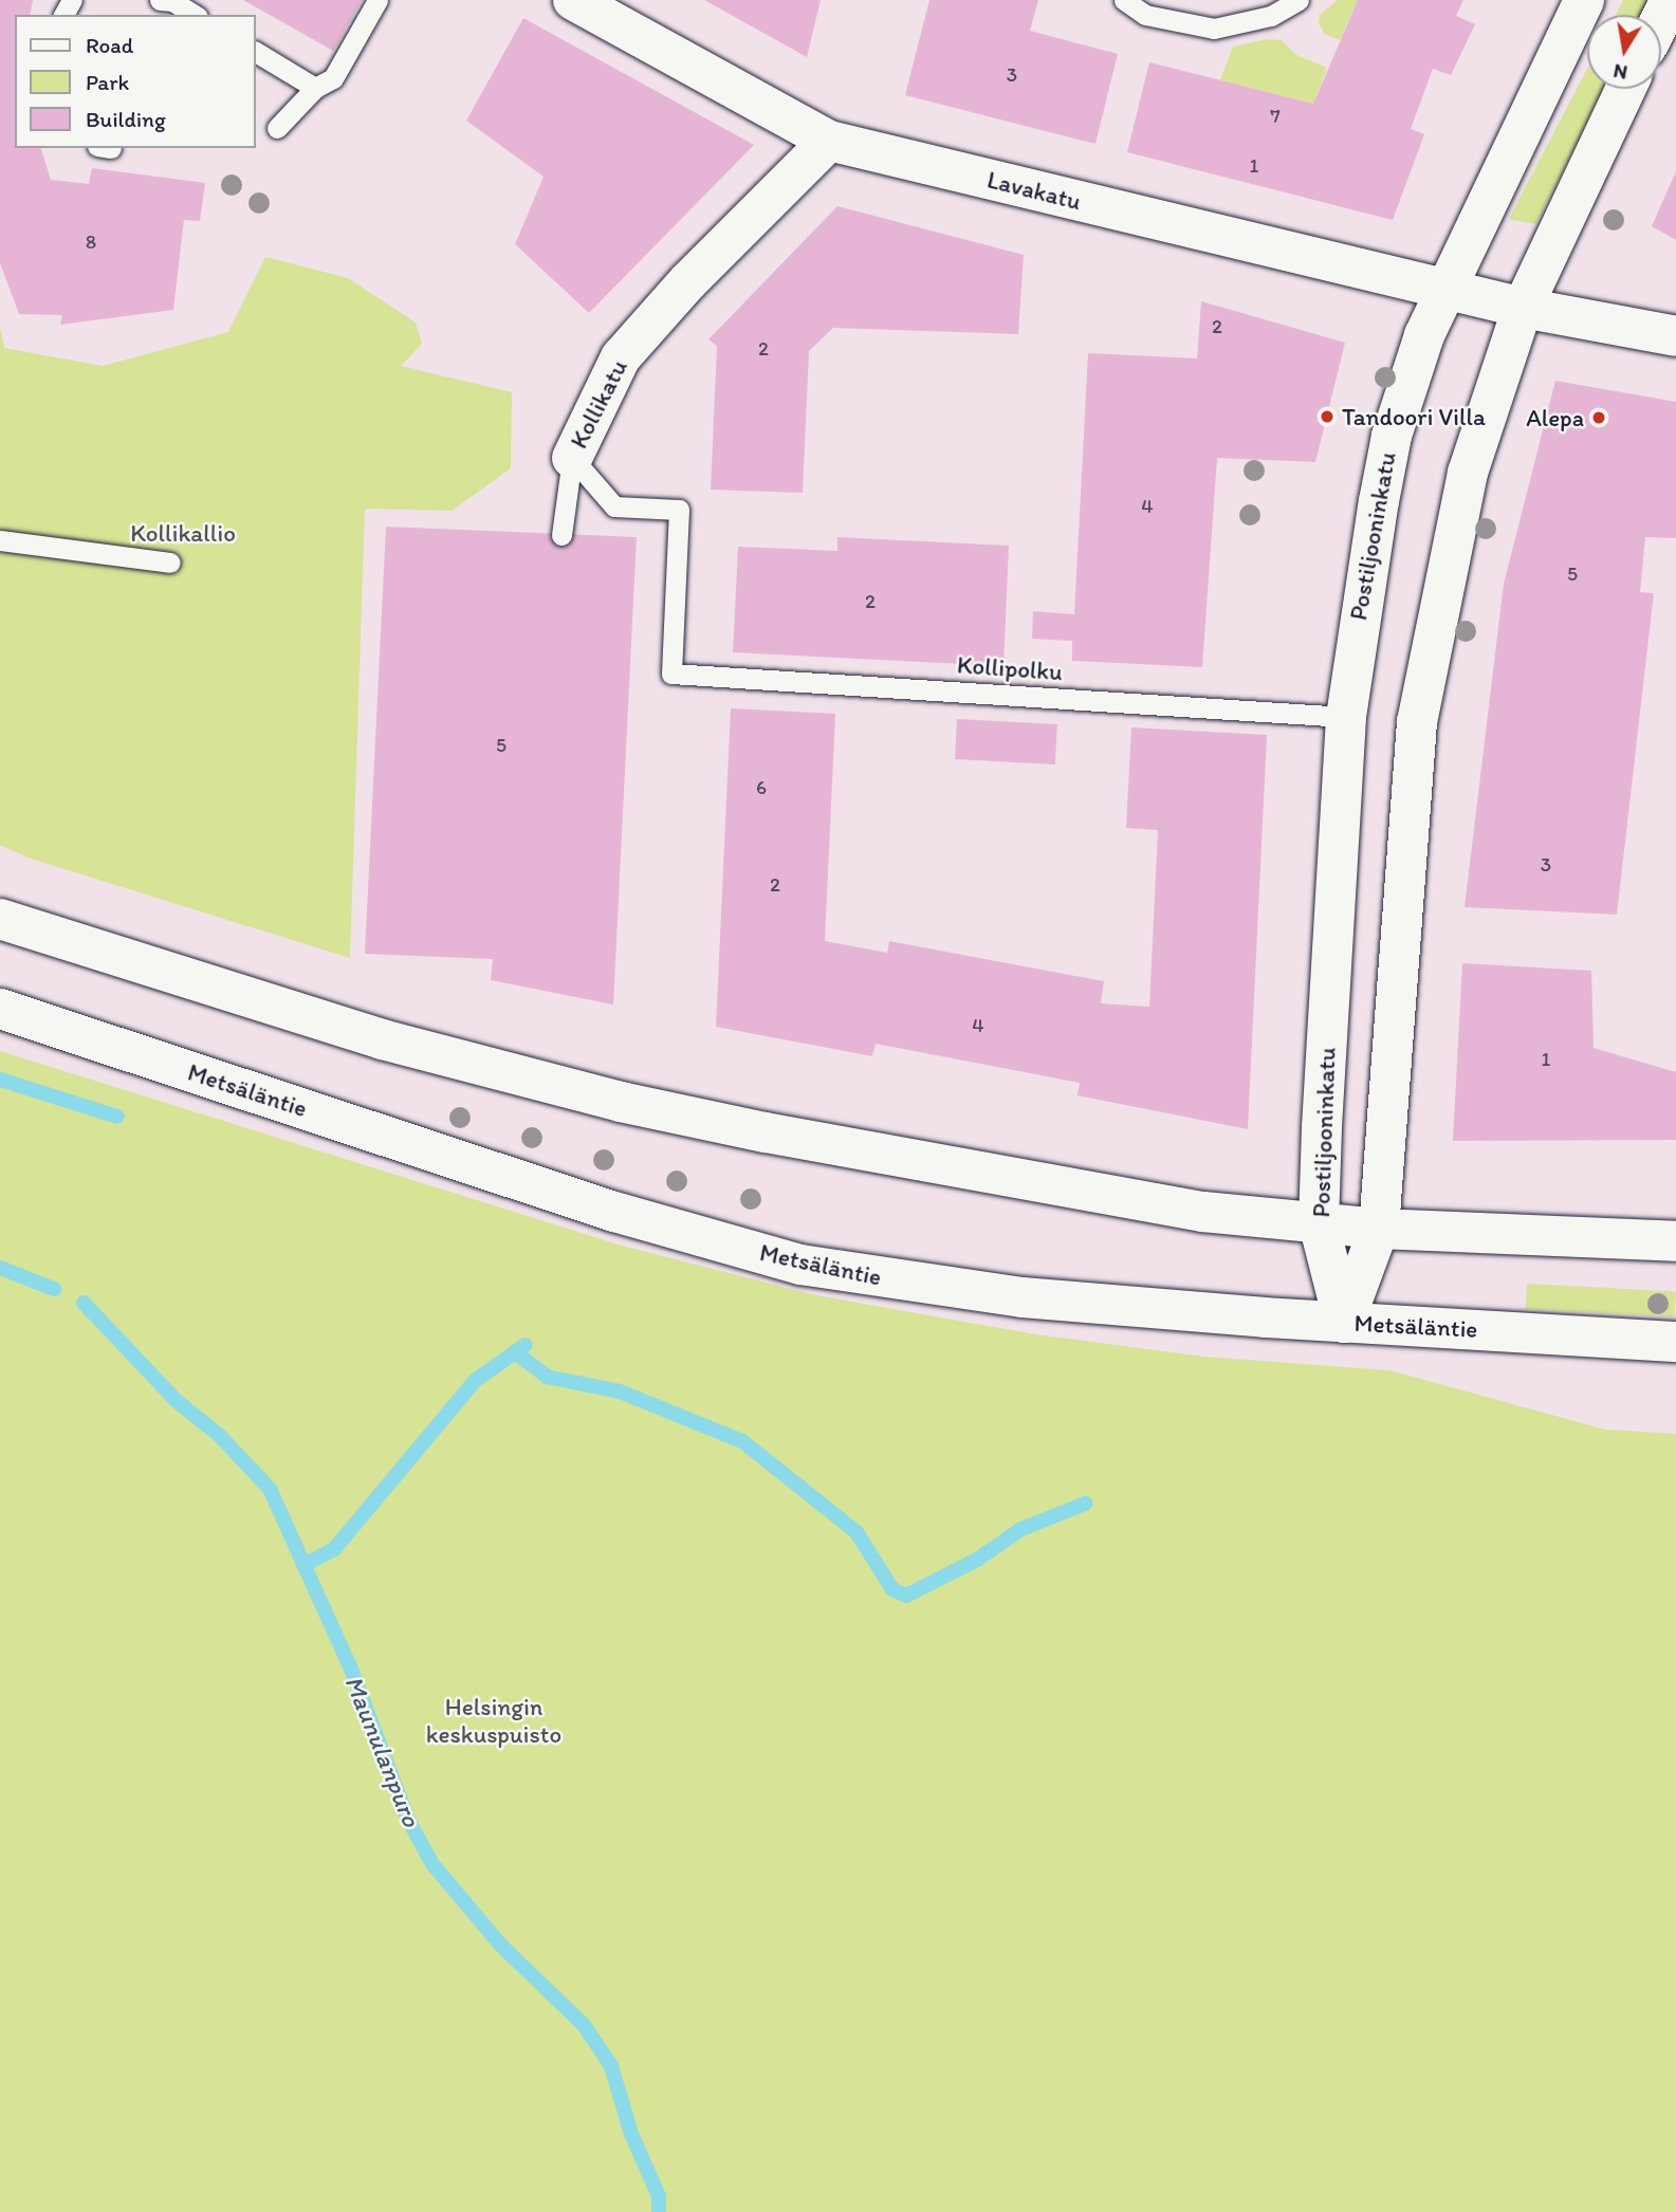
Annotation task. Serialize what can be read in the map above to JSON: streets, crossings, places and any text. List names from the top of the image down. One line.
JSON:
{"streets":{"street":["Lavakatu","Kollikatu","Postiljooninkatu","Metsäläntie"],"lane":["Kollipolku"]},"crossings":[["Lavakatu","Kollikatu"],["Lavakatu","Postiljooninkatu"],["Kollikatu","Kollipolku"],["Postiljooninkatu","Kollipolku"],["Postiljooninkatu","Metsäläntie"]],"water":["Maunulanpuro"],"parks":["Kollikallio","Helsingin keskuspuisto"],"places":["Tandoori Villa","Alepa"],"house_numbers":["3","7","1","8","2","2","4","5","2","5","6","3","2","4","1"],"legend":["Road","Park","Building"],"north":"bottom"}
